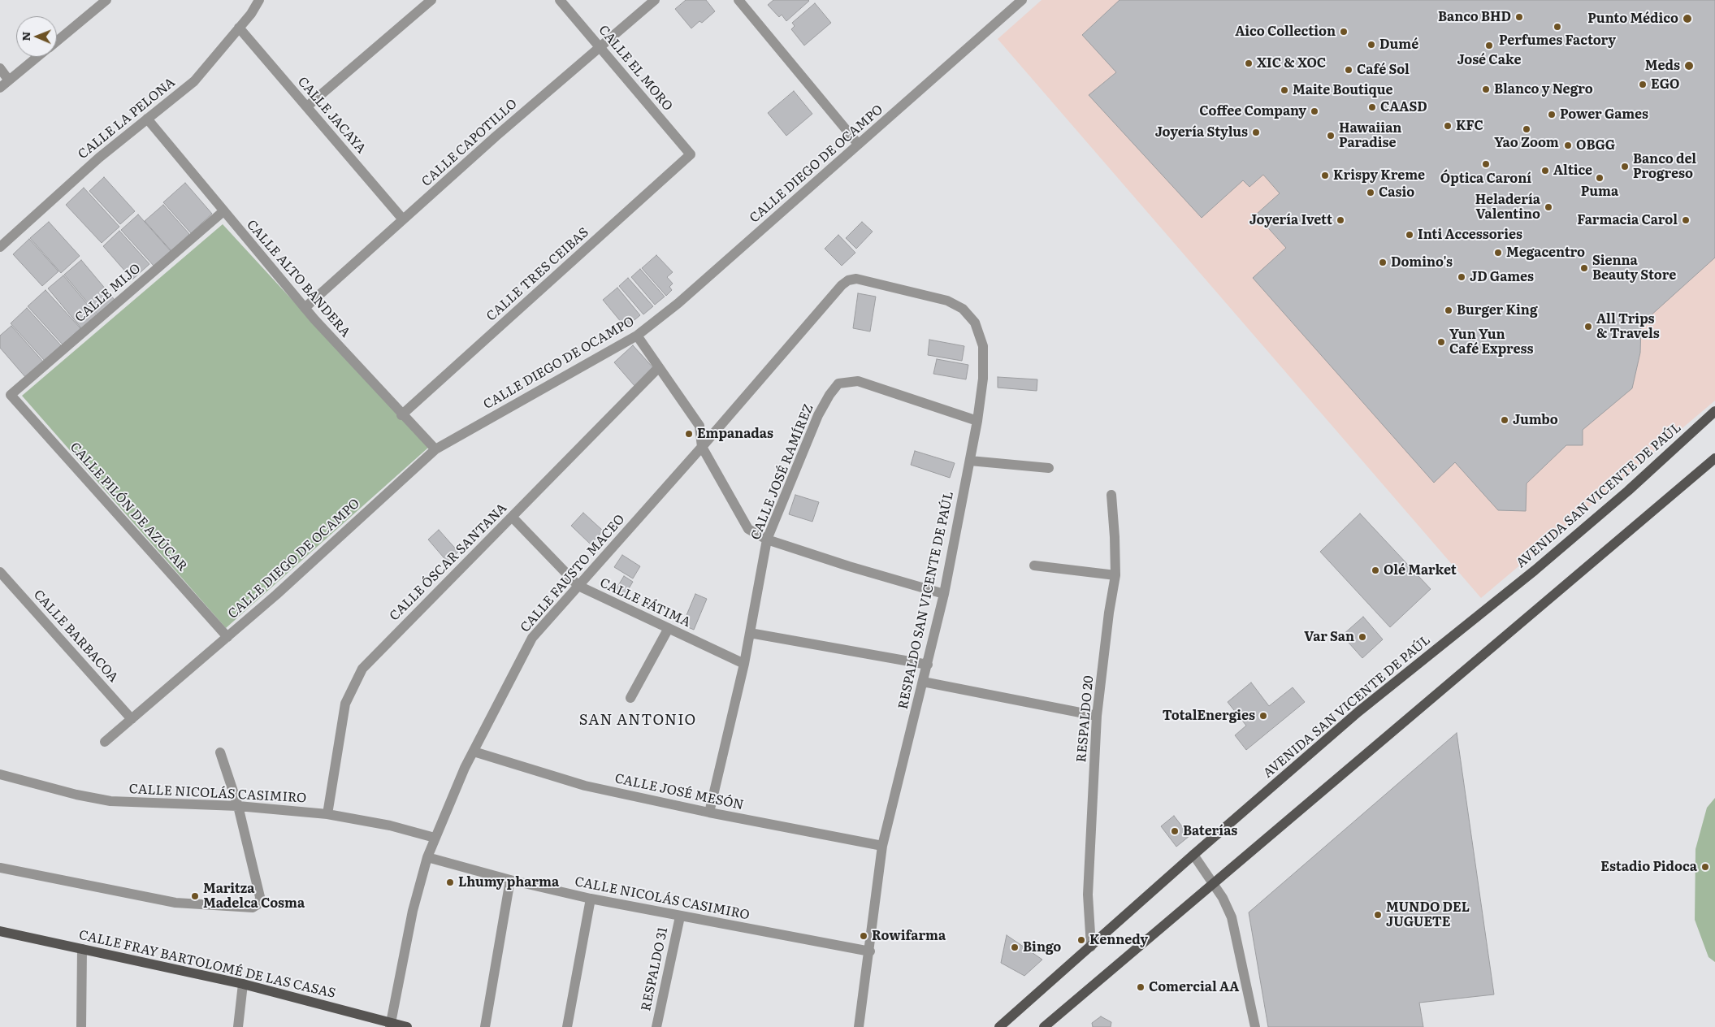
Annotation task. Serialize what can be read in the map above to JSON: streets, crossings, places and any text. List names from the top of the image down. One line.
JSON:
{"streets":{"main road":["AVENIDA SAN VICENTE DE PAÚL","CALLE FRAY BARTOLOMÉ DE LAS CASAS"],"street":["CALLE EL MORO","CALLE JACAYA","CALLE LA PELONA","CALLE CAPOTILLO","CALLE DIEGO DE OCAMPO","CALLE TRES CEIBAS","CALLE ALTO BANDERA","CALLE MIJO","CALLE JOSÉ RAMÍREZ","CALLE PILÓN DE AZÚCAR","CALLE ÓSCAR SANTANA","CALLE FAUSTO MACEO","RESPALDO SAN VICENTE DE PAÚL","CALLE FÁTIMA","CALLE BARBACOA","RESPALDO 20","CALLE JOSÉ MESÓN","CALLE NICOLÁS CASIMIRO","RESPALDO 31"]},"crossings":[["CALLE EL MORO","CALLE CAPOTILLO"],["CALLE EL MORO","CALLE TRES CEIBAS"],["CALLE JACAYA","CALLE LA PELONA"],["CALLE JACAYA","CALLE CAPOTILLO"],["CALLE LA PELONA","CALLE ALTO BANDERA"],["CALLE CAPOTILLO","CALLE ALTO BANDERA"],["CALLE DIEGO DE OCAMPO","CALLE ALTO BANDERA"],["CALLE DIEGO DE OCAMPO","CALLE PILÓN DE AZÚCAR"],["CALLE DIEGO DE OCAMPO","CALLE BARBACOA"],["CALLE TRES CEIBAS","CALLE ALTO BANDERA"],["CALLE ALTO BANDERA","CALLE MIJO"],["CALLE MIJO","CALLE PILÓN DE AZÚCAR"],["CALLE JOSÉ RAMÍREZ","RESPALDO SAN VICENTE DE PAÚL"],["CALLE JOSÉ RAMÍREZ","CALLE FÁTIMA"],["CALLE JOSÉ RAMÍREZ","CALLE JOSÉ MESÓN"],["AVENIDA SAN VICENTE DE PAÚL","RESPALDO 20"],["CALLE ÓSCAR SANTANA","CALLE FÁTIMA"],["CALLE ÓSCAR SANTANA","CALLE NICOLÁS CASIMIRO"],["CALLE FAUSTO MACEO","RESPALDO SAN VICENTE DE PAÚL"],["CALLE FAUSTO MACEO","CALLE FÁTIMA"],["CALLE FAUSTO MACEO","CALLE JOSÉ MESÓN"],["CALLE FAUSTO MACEO","CALLE NICOLÁS CASIMIRO"],["CALLE FAUSTO MACEO","CALLE FRAY BARTOLOMÉ DE LAS CASAS"],["RESPALDO SAN VICENTE DE PAÚL","CALLE JOSÉ MESÓN"],["RESPALDO SAN VICENTE DE PAÚL","CALLE NICOLÁS CASIMIRO"],["CALLE NICOLÁS CASIMIRO","RESPALDO 31"]],"districts":["SAN ANTONIO"],"places":["Banco BHD","Punto Médico","Perfumes Factory","Aico Collection","Dumé","José Cake","XIC & XOC","Meds","Café Sol","EGO","Blanco y Negro","Maite Boutique","CAASD","Coffee Company","Power Games","KFC","Yao Zoom","Joyería Stylus","Hawaiian Paradise","OBGG","Óptica Caroní","Banco del Progreso","Altice","Krispy Kreme","Puma","Casio","Heladería Valentino","Joyería Ivett","Farmacia Carol","Inti Accessories","Megacentro","Domino's","Sienna Beauty Store","JD Games","Burger King","All Trips & Travels","Yun Yun Café Express","Jumbo","Empanadas","Olé Market","Var San","TotalEnergies","Baterías","Estadio Pidoca","Lhumy pharma","Maritza Madelca Cosma","MUNDO DEL JUGUETE","Rowifarma","Kennedy","Bingo","Comercial AA"],"north":"left"}
